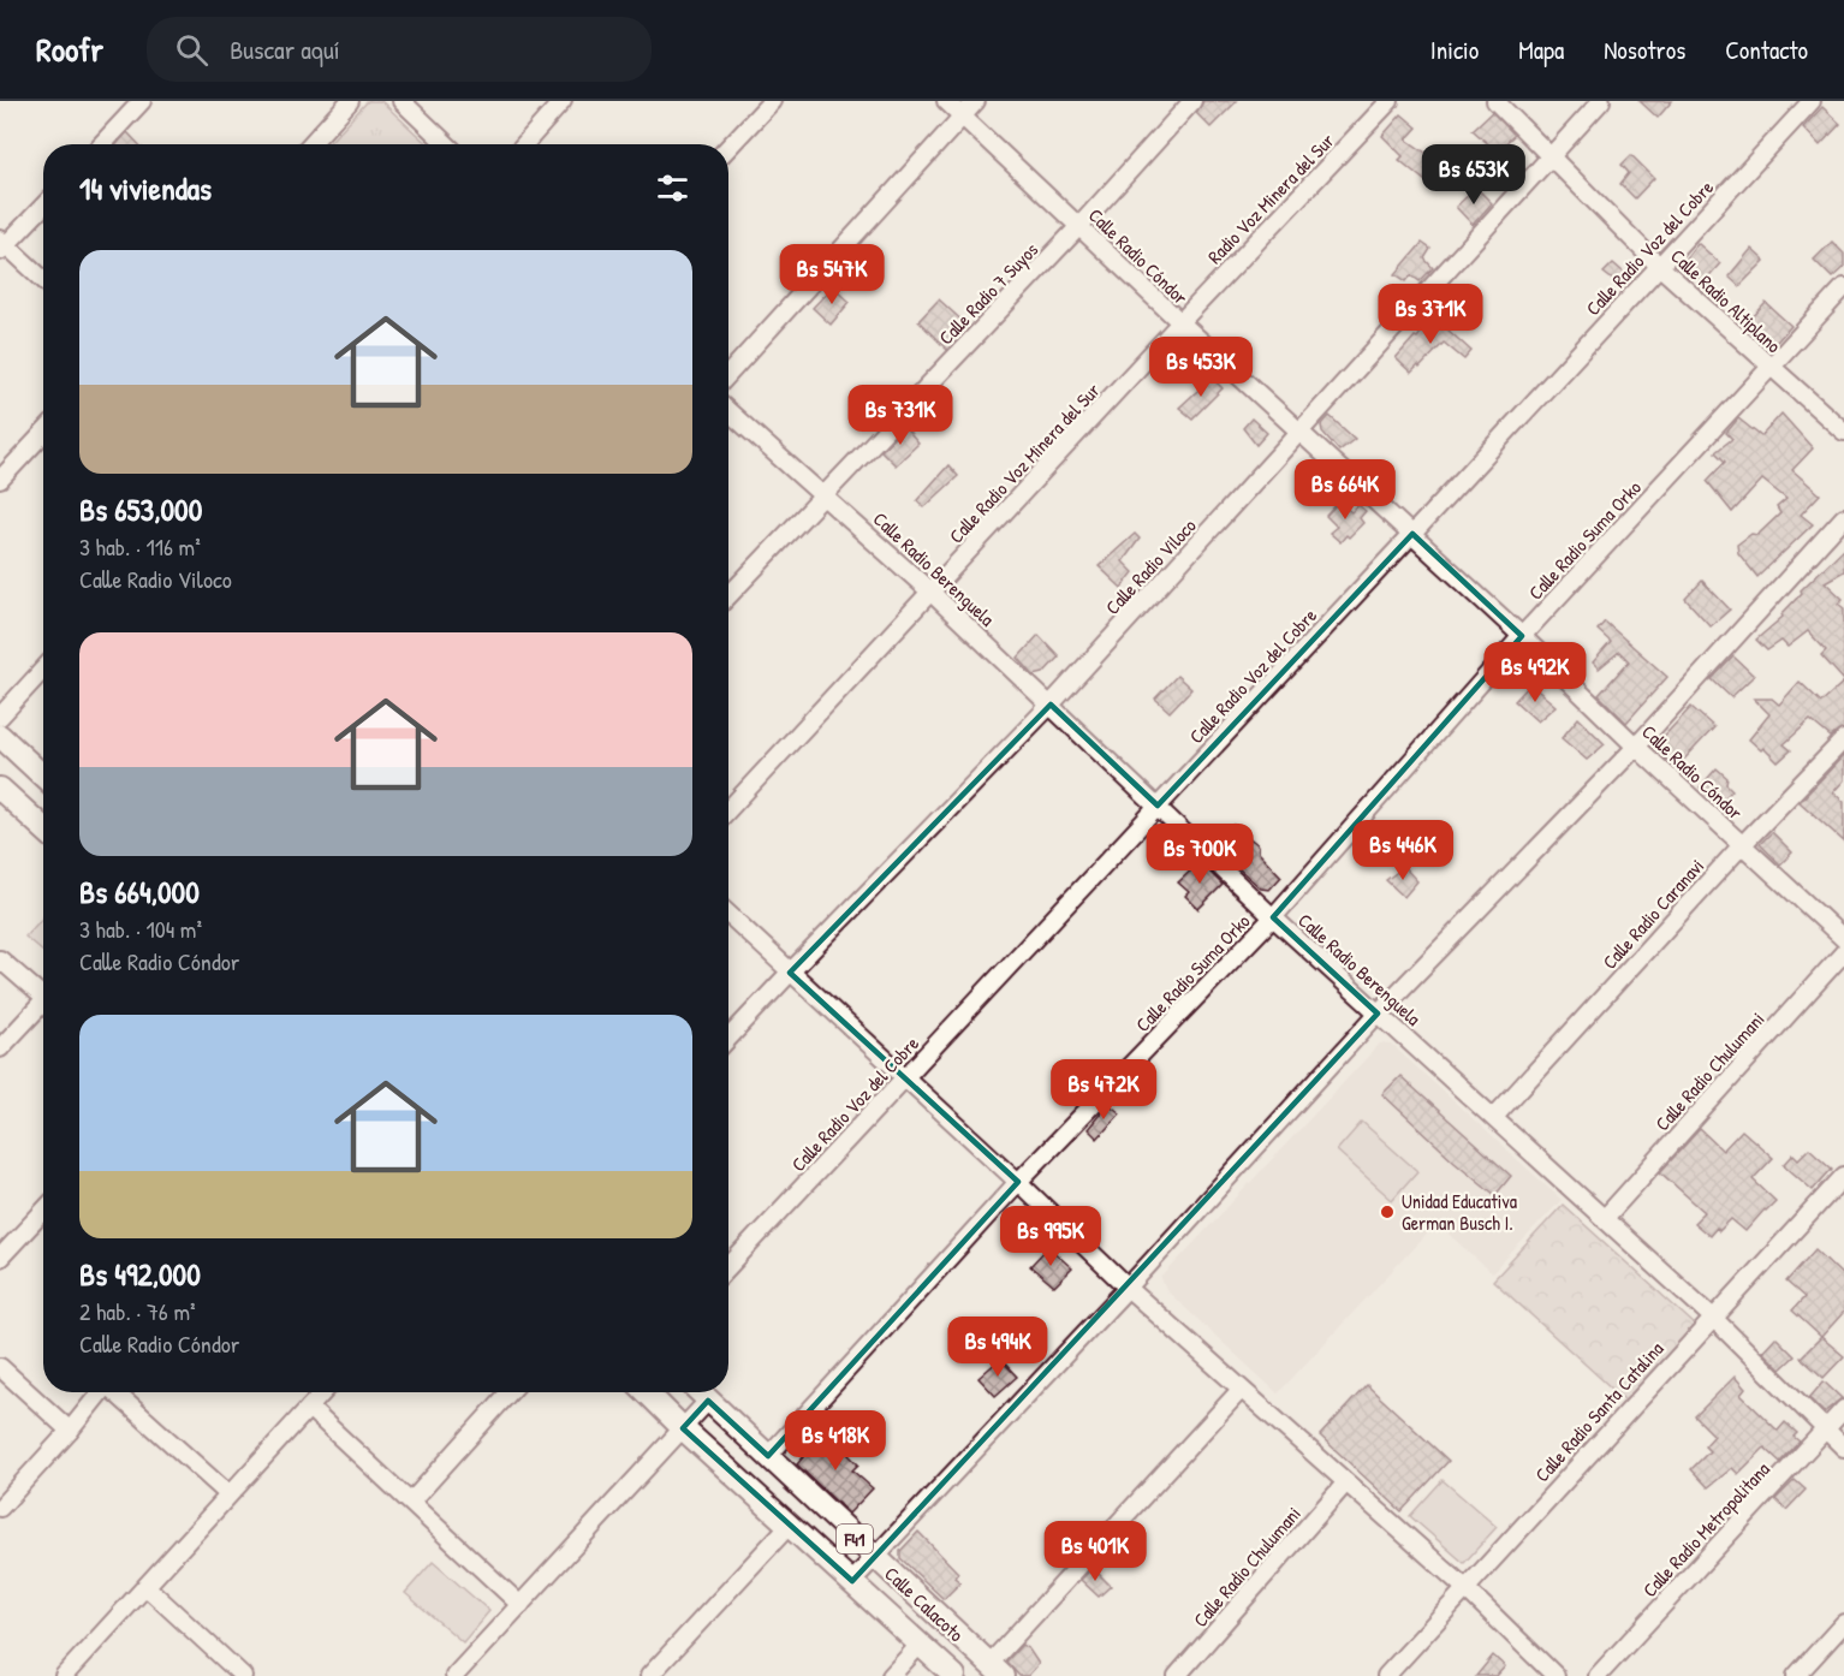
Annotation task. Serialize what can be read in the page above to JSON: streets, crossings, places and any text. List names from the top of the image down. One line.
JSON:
{"streets":{"main road":["F41","Calle Calacoto"],"street":["Radio Voz Minera del Sur","Calle Radio Voz del Cobre","Calle Radio Cóndor","Calle Radio 7 Suyos","Calle Radio Altiplano","Calle Radio Voz Minera del Sur","Calle Radio Suma Orko","Calle Radio Viloco","Calle Radio Berenguela","Calle Radio Caranavi","Calle Radio Chulumani","Calle Radio Santa Catalina","Calle Radio Metropolitana"]},"crossings":[["Radio Voz Minera del Sur","Calle Radio Cóndor"],["Radio Voz Minera del Sur","Calle Radio Voz Minera del Sur"],["Calle Radio Voz del Cobre","Calle Radio Cóndor"],["Calle Radio Voz del Cobre","Calle Radio Altiplano"],["Calle Radio Voz del Cobre","Calle Radio Berenguela"],["Calle Radio Cóndor","Calle Radio 7 Suyos"],["Calle Radio Cóndor","Calle Radio Voz Minera del Sur"],["Calle Radio Cóndor","Calle Radio Suma Orko"],["Calle Radio Cóndor","Calle Radio Viloco"],["Calle Radio Cóndor","Calle Radio Caranavi"],["Calle Radio 7 Suyos","Calle Radio Berenguela"],["Calle Radio Altiplano","Calle Radio Suma Orko"],["Calle Radio Altiplano","Calle Radio Viloco"],["Calle Radio Voz Minera del Sur","Calle Radio Berenguela"],["Calle Radio Suma Orko","Calle Radio Berenguela"],["Calle Radio Suma Orko","Calle Calacoto"],["Calle Radio Viloco","Calle Radio Berenguela"],["Calle Radio Berenguela","Calle Radio Caranavi"],["Calle Radio Berenguela","Calle Radio Chulumani"],["Calle Radio Berenguela","Calle Radio Santa Catalina"],["Calle Radio Berenguela","Calle Radio Metropolitana"]],"places":["Unidad Educativa German Busch I."],"page":{"header":"Roofr","search":"Buscar aquí","nav":["Inicio","Mapa","Nosotros","Contacto"],"price":["Bs 653K","Bs 547K","Bs 371K","Bs 453K","Bs 731K","Bs 664K","Bs 492K","Bs 446K","Bs 700K","Bs 472K","Bs 995K","Bs 494K","Bs 418K","Bs 401K"],"heading":"14 viviendas","list":[{"name":"Bs 653,000","note":"3 hab. · 116 m² · Calle Radio Viloco"},{"name":"Bs 664,000","note":"3 hab. · 104 m² · Calle Radio Cóndor"},{"name":"Bs 492,000","note":"2 hab. · 76 m² · Calle Radio Cóndor"}]}}
